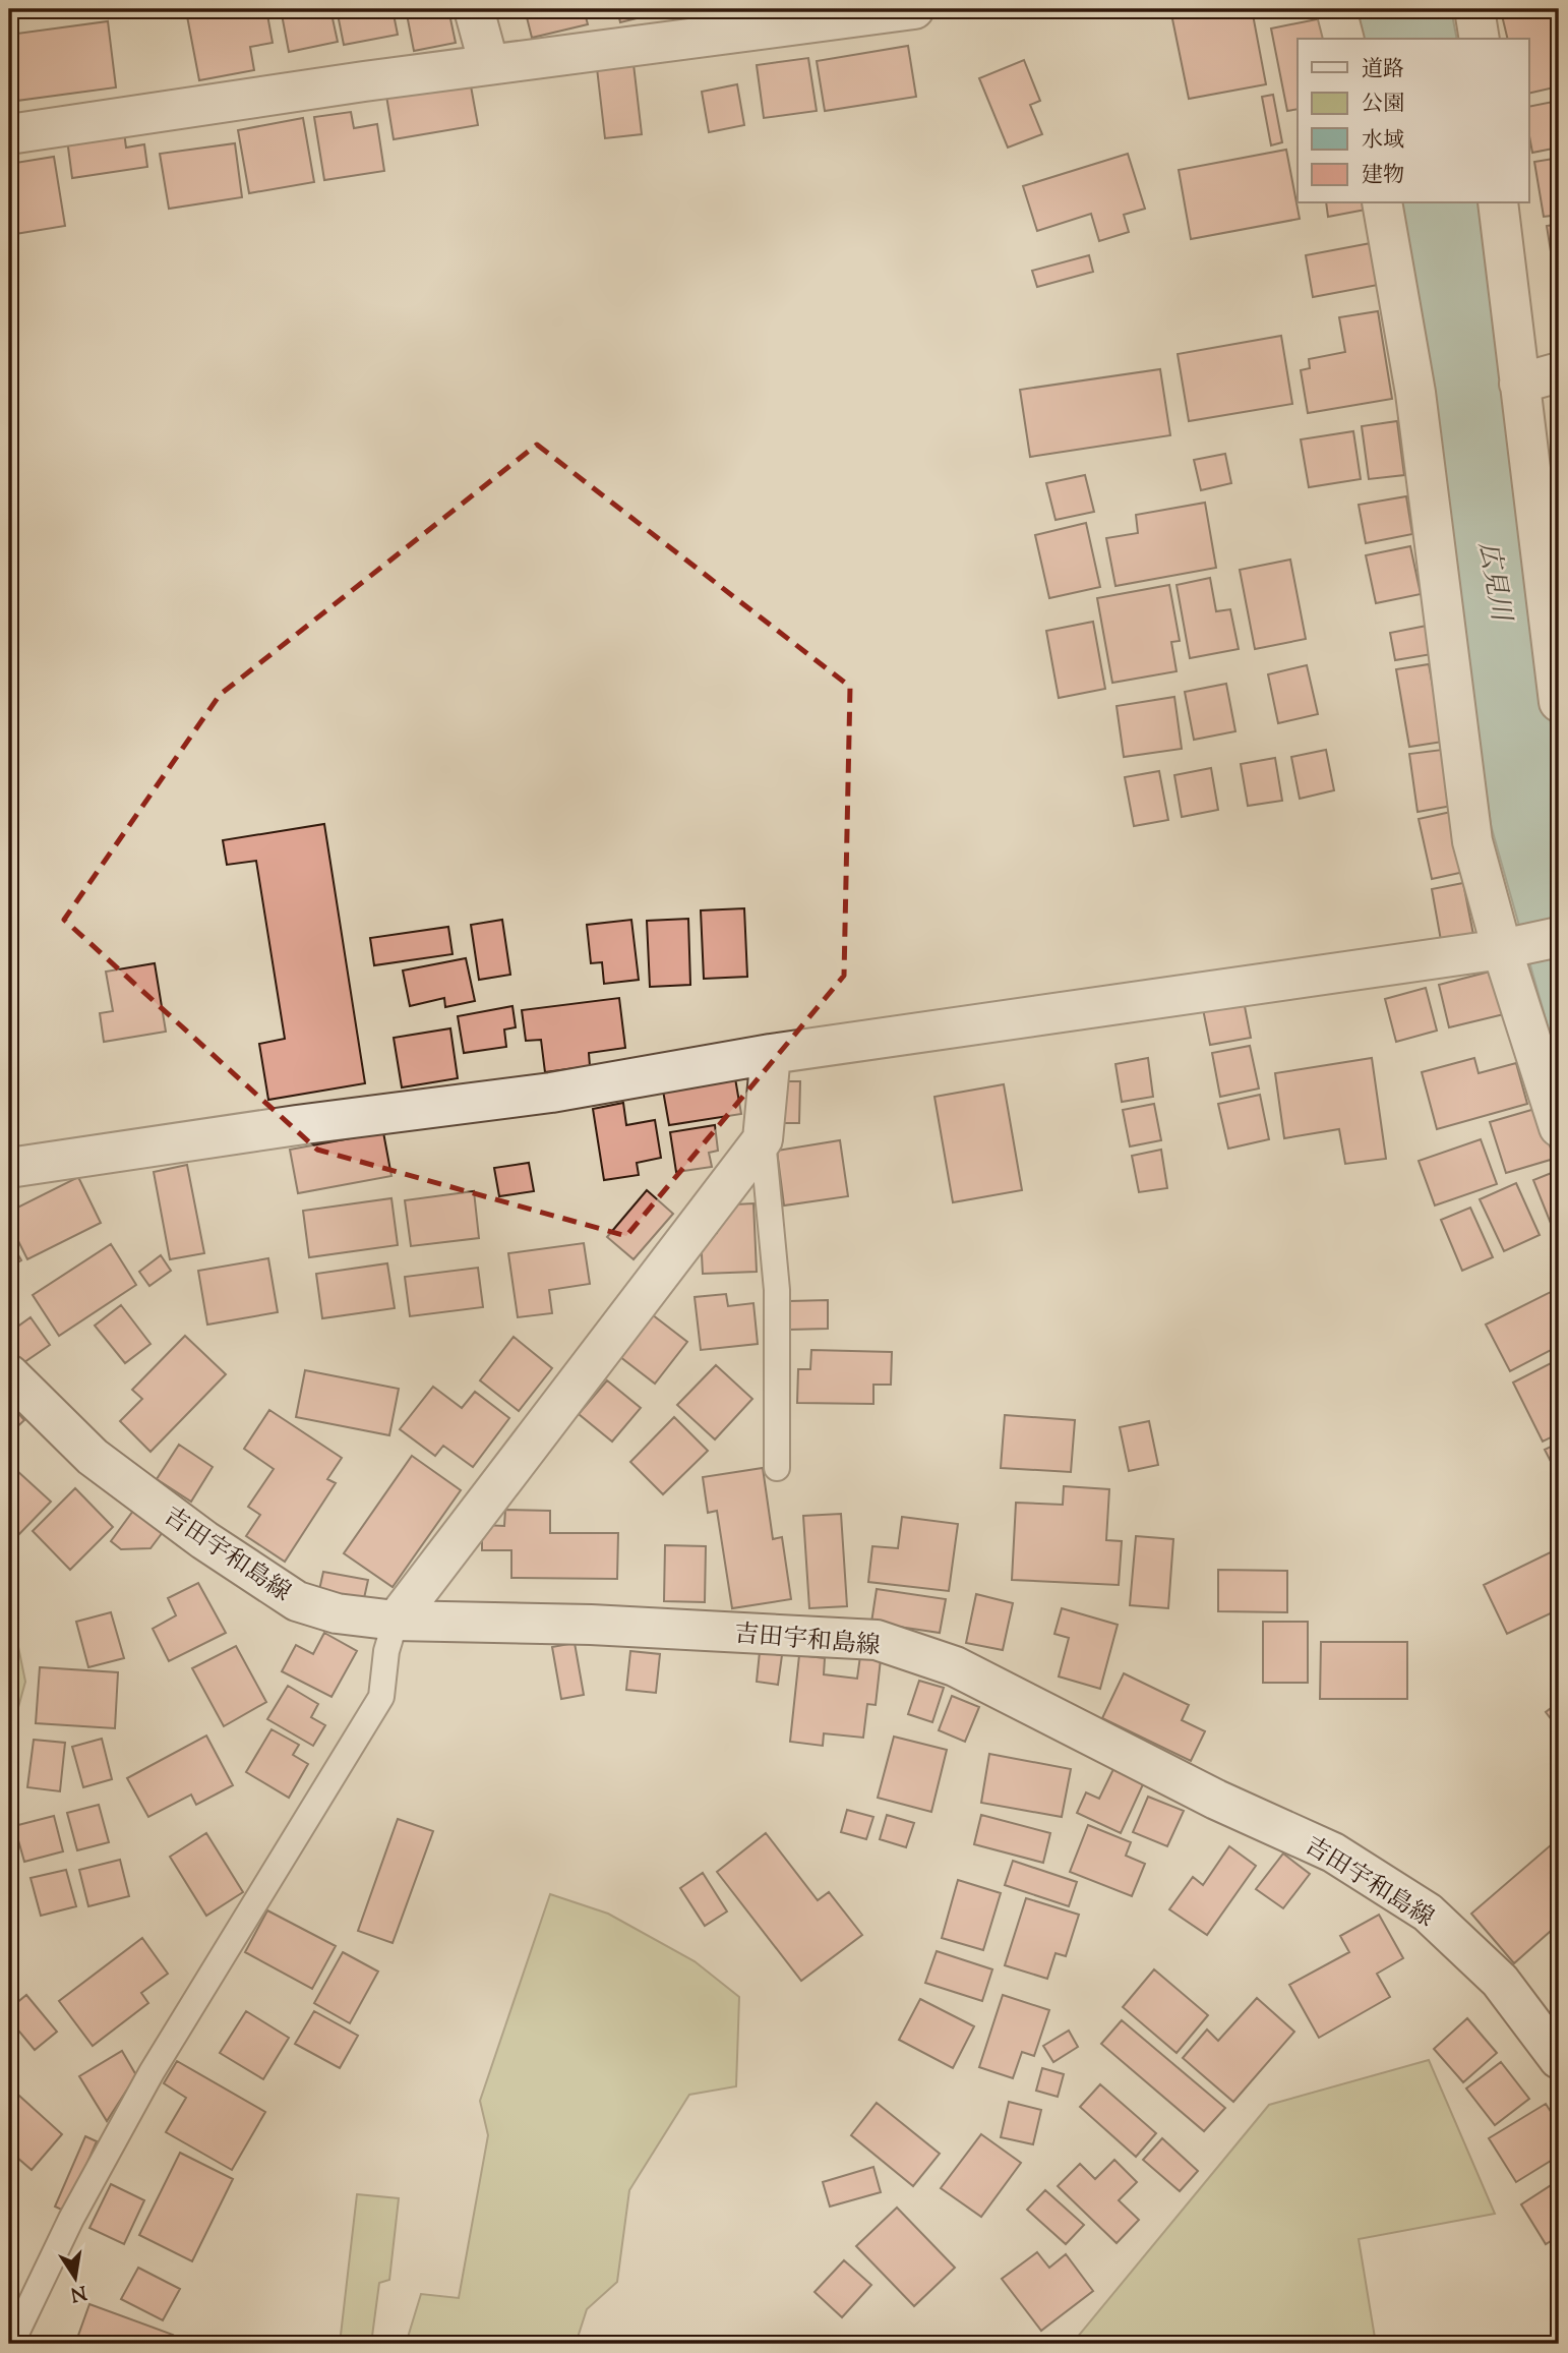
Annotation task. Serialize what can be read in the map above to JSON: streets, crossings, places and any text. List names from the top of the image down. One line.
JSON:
{"streets":{"street":["吉田宇和島線"]},"water":["広見川"],"legend":["道路","公園","水域","建物"],"north":"bottom"}
